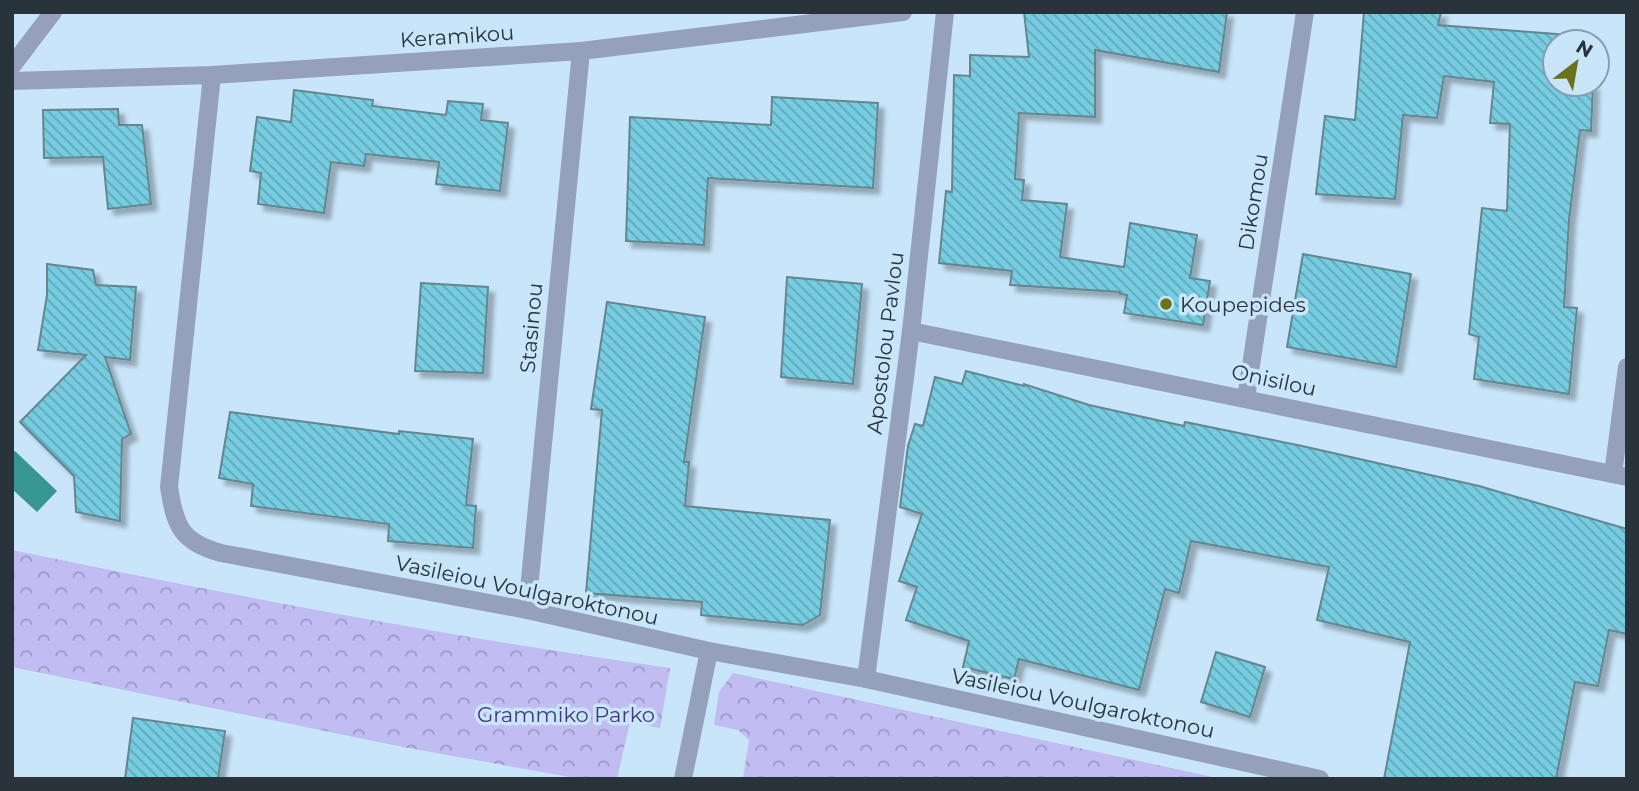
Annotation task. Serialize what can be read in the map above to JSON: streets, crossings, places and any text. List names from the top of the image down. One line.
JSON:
{"streets":{"street":["Keramikou","Dikomou","Stasinou","Apostolou Pavlou","Onisilou","Vasileiou Voulgaroktonou"]},"crossings":[["Keramikou","Stasinou"],["Keramikou","Vasileiou Voulgaroktonou"],["Dikomou","Onisilou"],["Stasinou","Vasileiou Voulgaroktonou"],["Apostolou Pavlou","Onisilou"],["Apostolou Pavlou","Vasileiou Voulgaroktonou"]],"parks":["Grammiko Parko"],"places":["Koupepides"],"north":"top right"}
